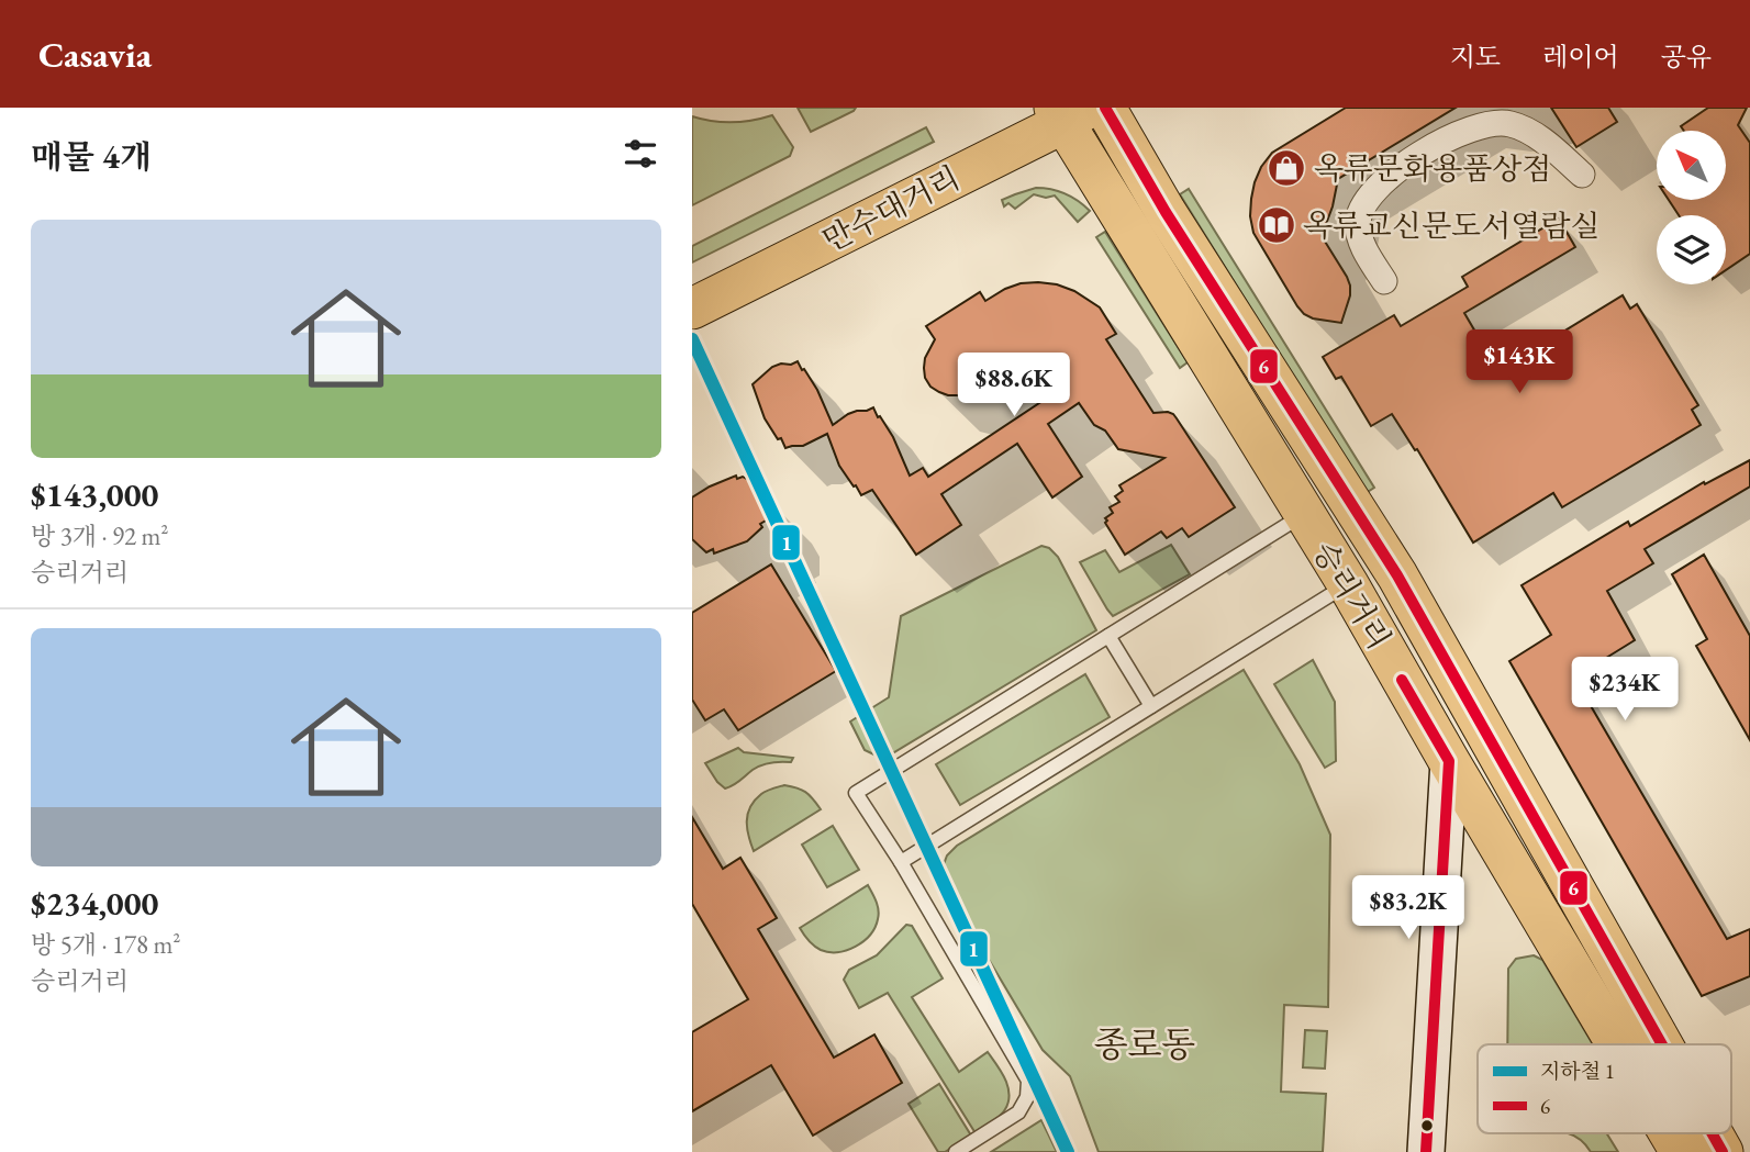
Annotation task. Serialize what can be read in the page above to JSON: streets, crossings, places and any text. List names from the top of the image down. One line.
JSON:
{"streets":{"main road":["만수대거리","승리거리"]},"crossings":[["만수대거리","승리거리"]],"districts":["종로동"],"places":{"shop":["옥류문화용품상점"],"library":["옥류교신문도서열람실"]},"lines":["transit line 6","metro line 1"],"legend":["지하철 1","6"],"north":"top left","page":{"header":"Casavia","nav":["지도","레이어","공유"],"heading":"매물 4개","list":[{"name":"$143,000","note":"방 3개 · 92 m² · 승리거리"},{"name":"$234,000","note":"방 5개 · 178 m² · 승리거리"}],"price":["$143K","$88.6K","$234K","$83.2K"]}}
